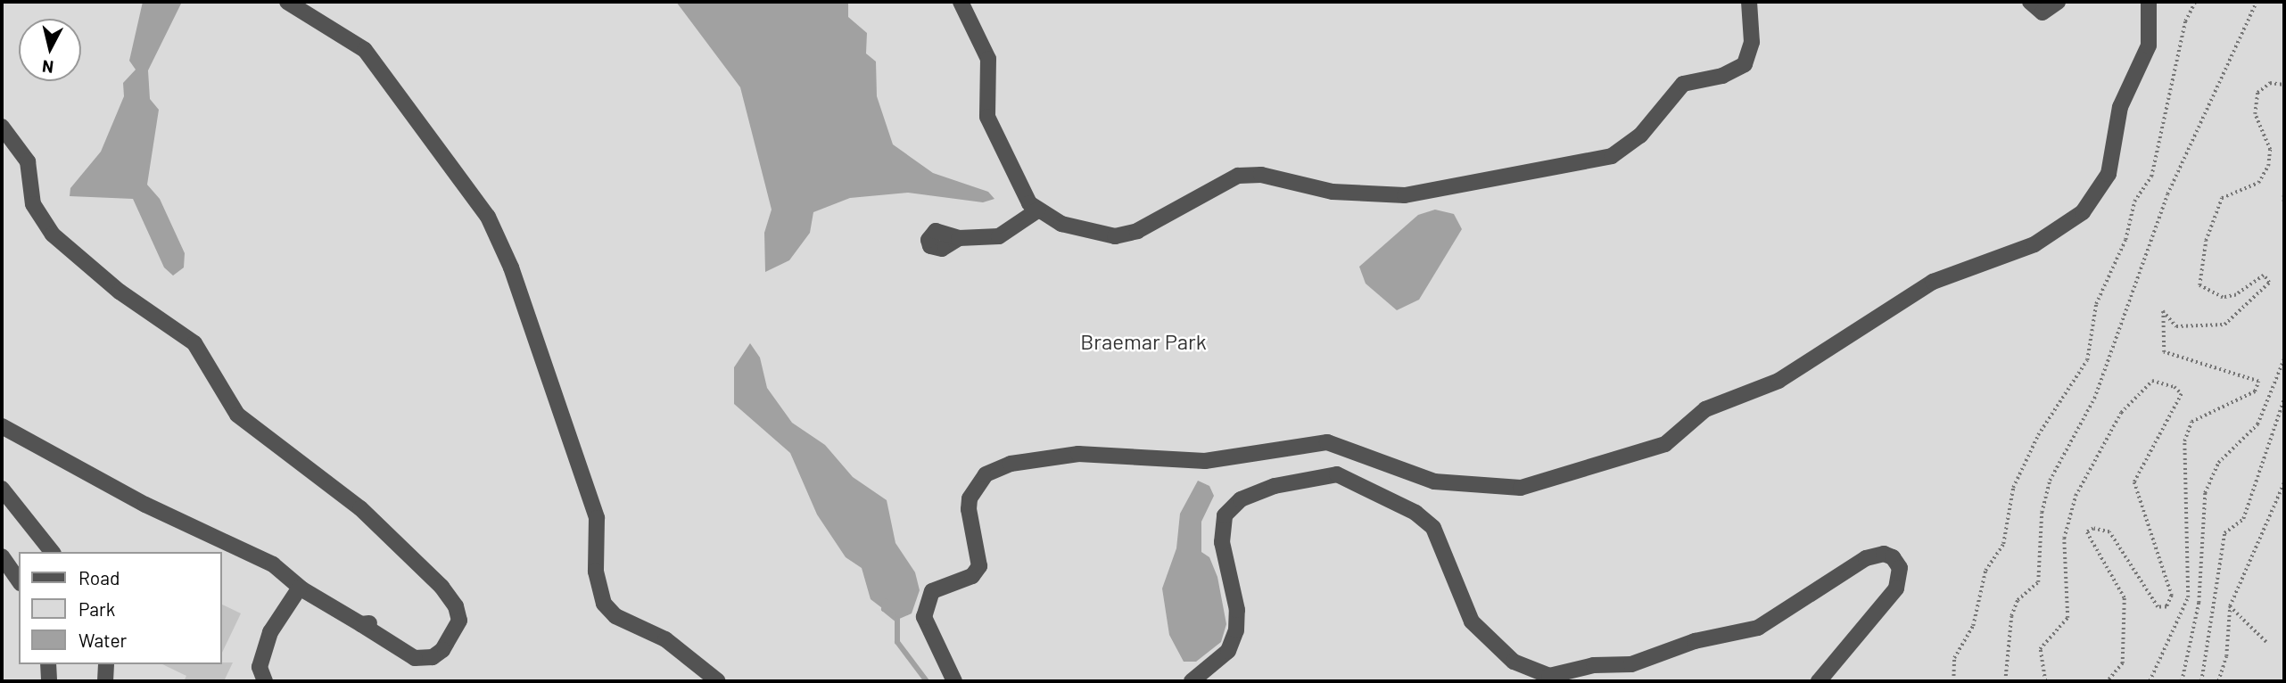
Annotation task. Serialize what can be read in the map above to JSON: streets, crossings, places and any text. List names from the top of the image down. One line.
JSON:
{"parks":["Braemar Park"],"legend":["Road","Park","Water"],"north":"bottom"}
